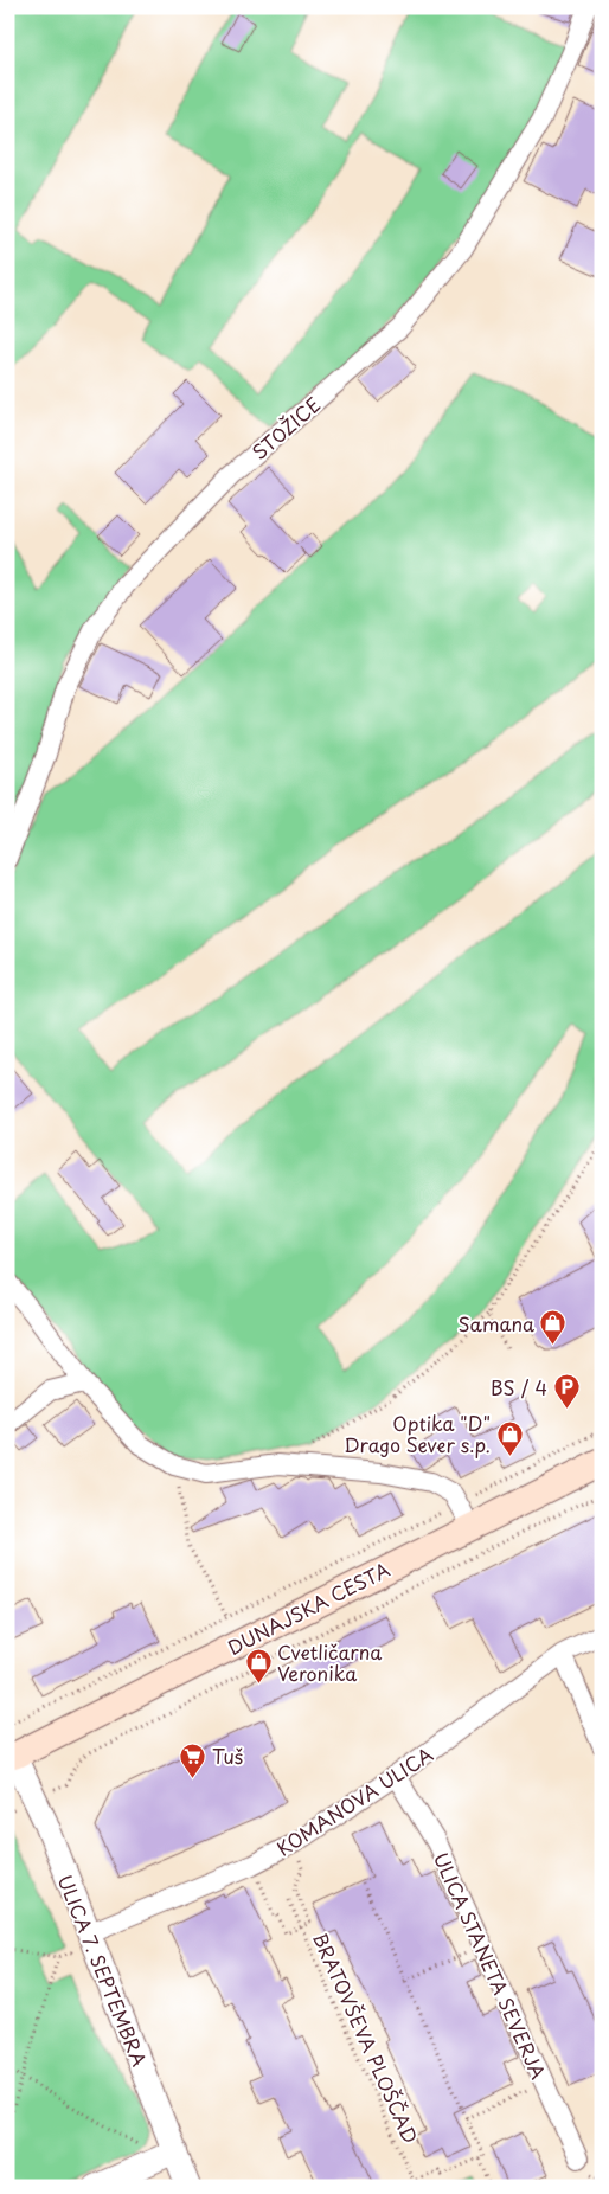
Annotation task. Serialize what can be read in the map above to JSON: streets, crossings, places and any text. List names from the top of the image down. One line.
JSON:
{"streets":{"main road":["DUNAJSKA CESTA"],"street":["STOŽICE","KOMANOVA ULICA","ULICA STANETA SEVERJA","ULICA 7. SEPTEMBRA"],"path":["BRATOVŠEVA PLOŠČAD"]},"crossings":[["DUNAJSKA CESTA","ULICA 7. SEPTEMBRA"],["KOMANOVA ULICA","ULICA STANETA SEVERJA"],["KOMANOVA ULICA","ULICA 7. SEPTEMBRA"]],"places":{"shop":["Samana","Optika \"D\" Drago Sever s.p.","Cvetličarna Veronika"],"parking":["BS / 4"],"supermarket":["Tuš"]}}
